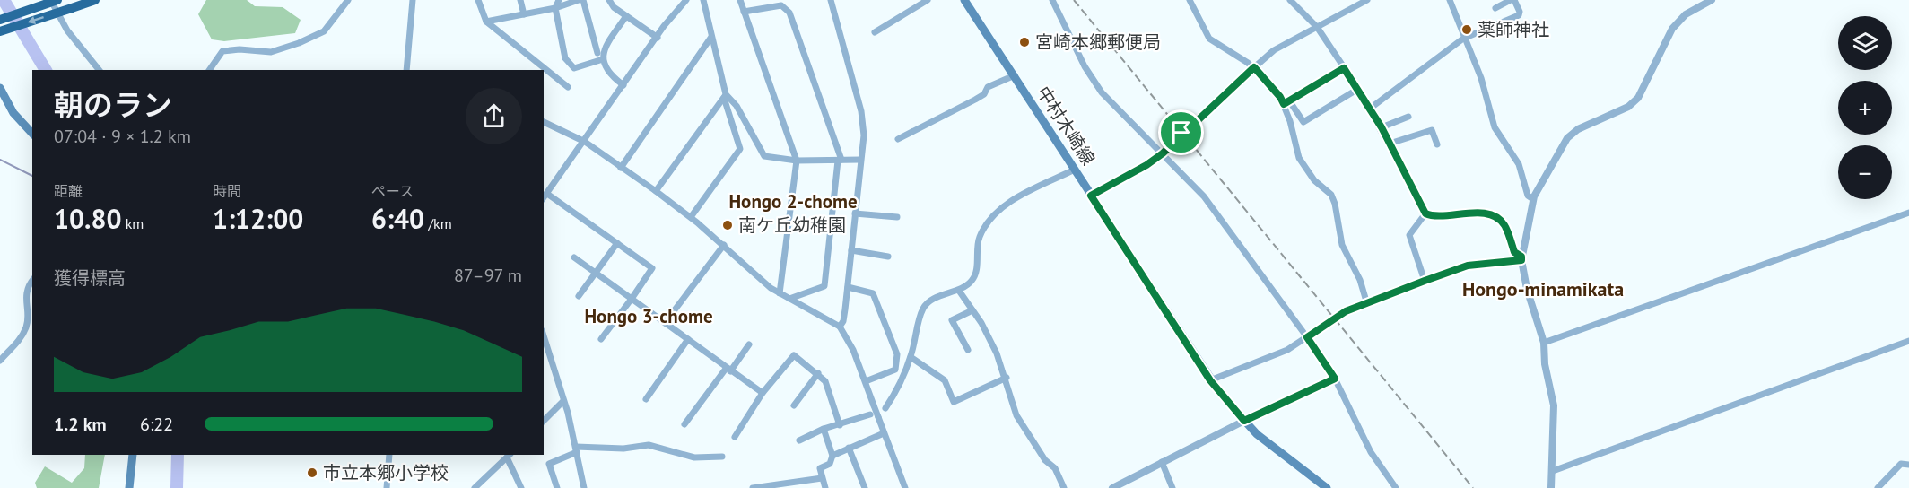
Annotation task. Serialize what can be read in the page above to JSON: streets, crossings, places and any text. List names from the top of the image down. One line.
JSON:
{"streets":{"main road":["中村木崎線"]},"districts":["Hongo 2-chome","Hongo-minamikata","Hongo 3-chome"],"places":["薬師神社","宮崎本郷郵便局","南ケ丘幼稚園","市立本郷小学校"],"page":{"map_buttons":["+","−"],"heading":["朝のラン","07:04 · 9 × 1.2 km"],"stats":[["距離","10.80 km"],["時間","1:12:00"],["ペース","6:40 /km"]],"chart":["獲得標高","87–97 m"],"list":[{"name":"1.2 km","note":"6:22"}]}}
